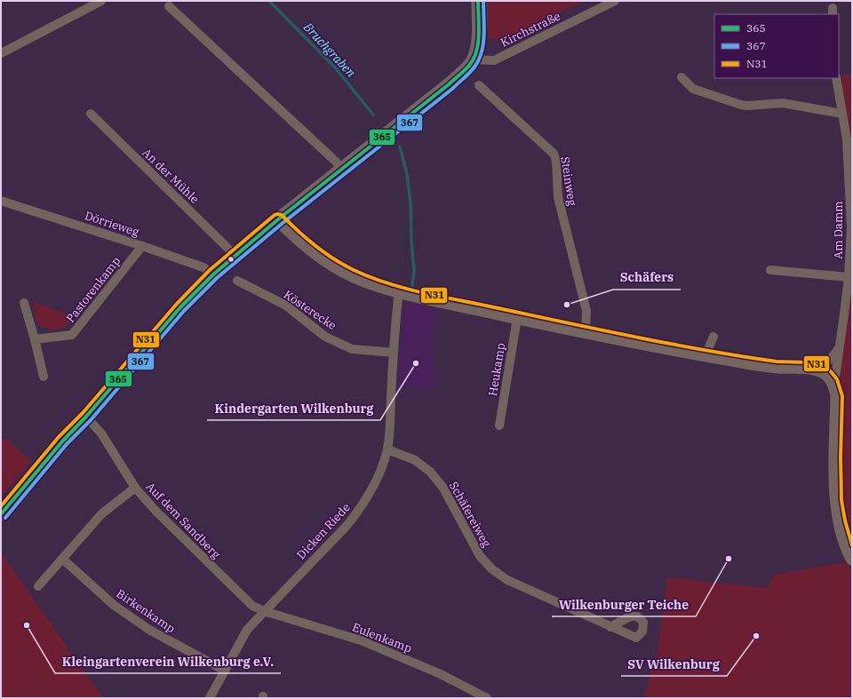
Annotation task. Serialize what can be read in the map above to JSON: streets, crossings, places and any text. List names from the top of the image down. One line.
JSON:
{"streets":{"street":["Kirchstraße","An der Mühle","Steinweg","Dörrieweg","Am Damm","Pastorenkamp","Kösterecke","Heukamp","Schäfereiweg","Auf dem Sandberg","Dicken Riede","Birkenkamp","Eulenkamp"]},"crossings":[["Dörrieweg","Pastorenkamp"],["Kösterecke","Dicken Riede"],["Schäfereiweg","Dicken Riede"],["Auf dem Sandberg","Dicken Riede"],["Auf dem Sandberg","Eulenkamp"],["Dicken Riede","Birkenkamp"],["Dicken Riede","Eulenkamp"]],"water":["Bruchgraben"],"places":["Schäfers","Kindergarten Wilkenburg","Wilkenburger Teiche","Kleingartenverein Wilkenburg e.V.","SV Wilkenburg"],"lines":["transit line 365","transit line 367","transit line N31"],"legend":["365","367","N31"]}
